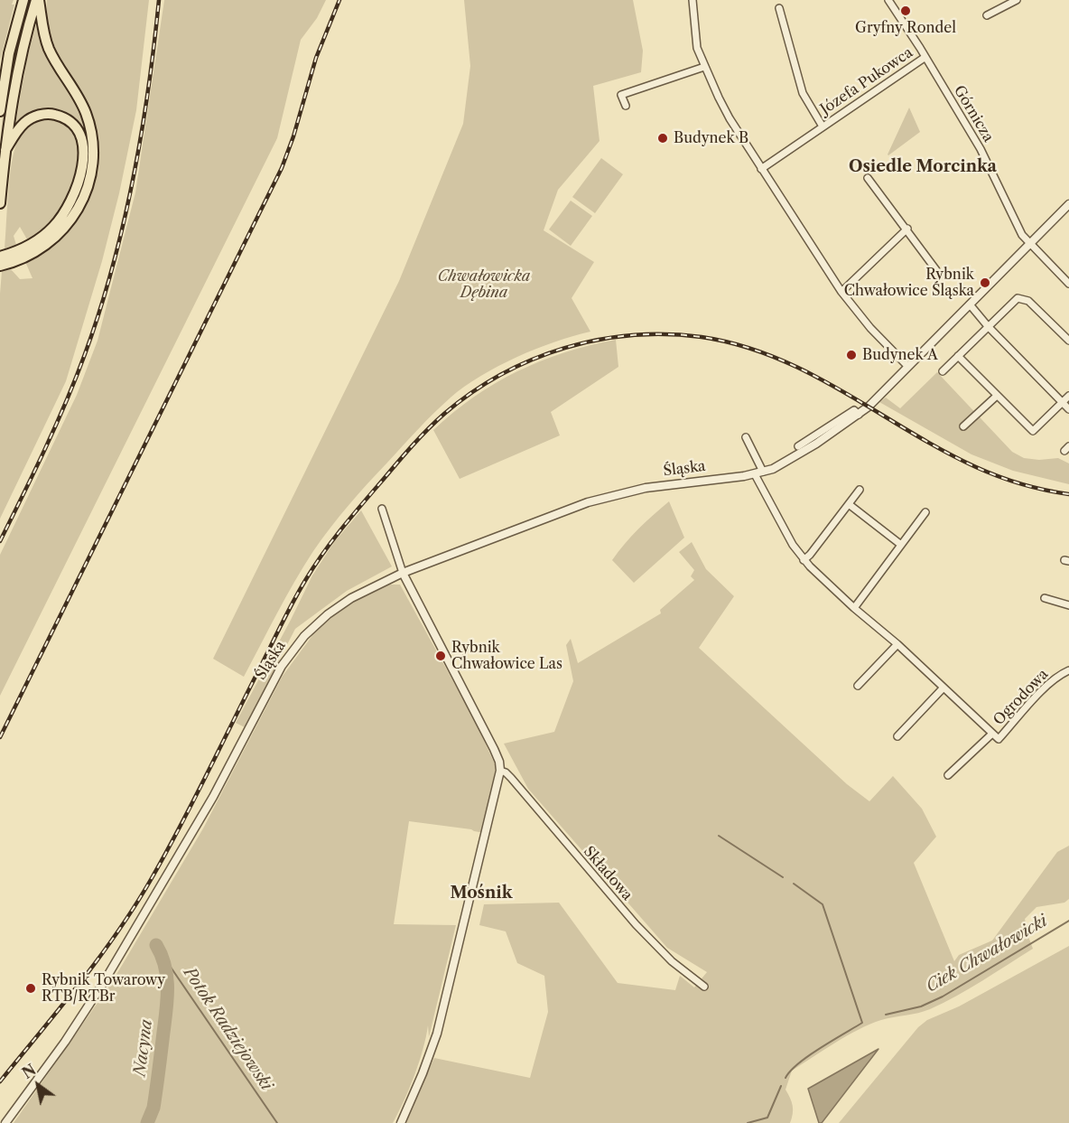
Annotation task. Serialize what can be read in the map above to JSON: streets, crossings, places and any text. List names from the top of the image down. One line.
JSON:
{"streets":{"street":["Józefa Pukowca","Górnicza","Śląska","Ogrodowa","Składowa"]},"crossings":[["Józefa Pukowca","Górnicza"],["Górnicza","Śląska"],["Śląska","Ogrodowa"]],"districts":["Osiedle Morcinka","Mośnik"],"water":["Ciek Chwałowicki","Potok Radziejowski","Nacyna"],"parks":["Chwałowicka Dębina"],"places":["Gryfny Rondel","Budynek B","Rybnik Chwałowice Śląska","Budynek A","Rybnik Chwałowice Las","Rybnik Towarowy RTB/RTBr"],"north":"top left"}
